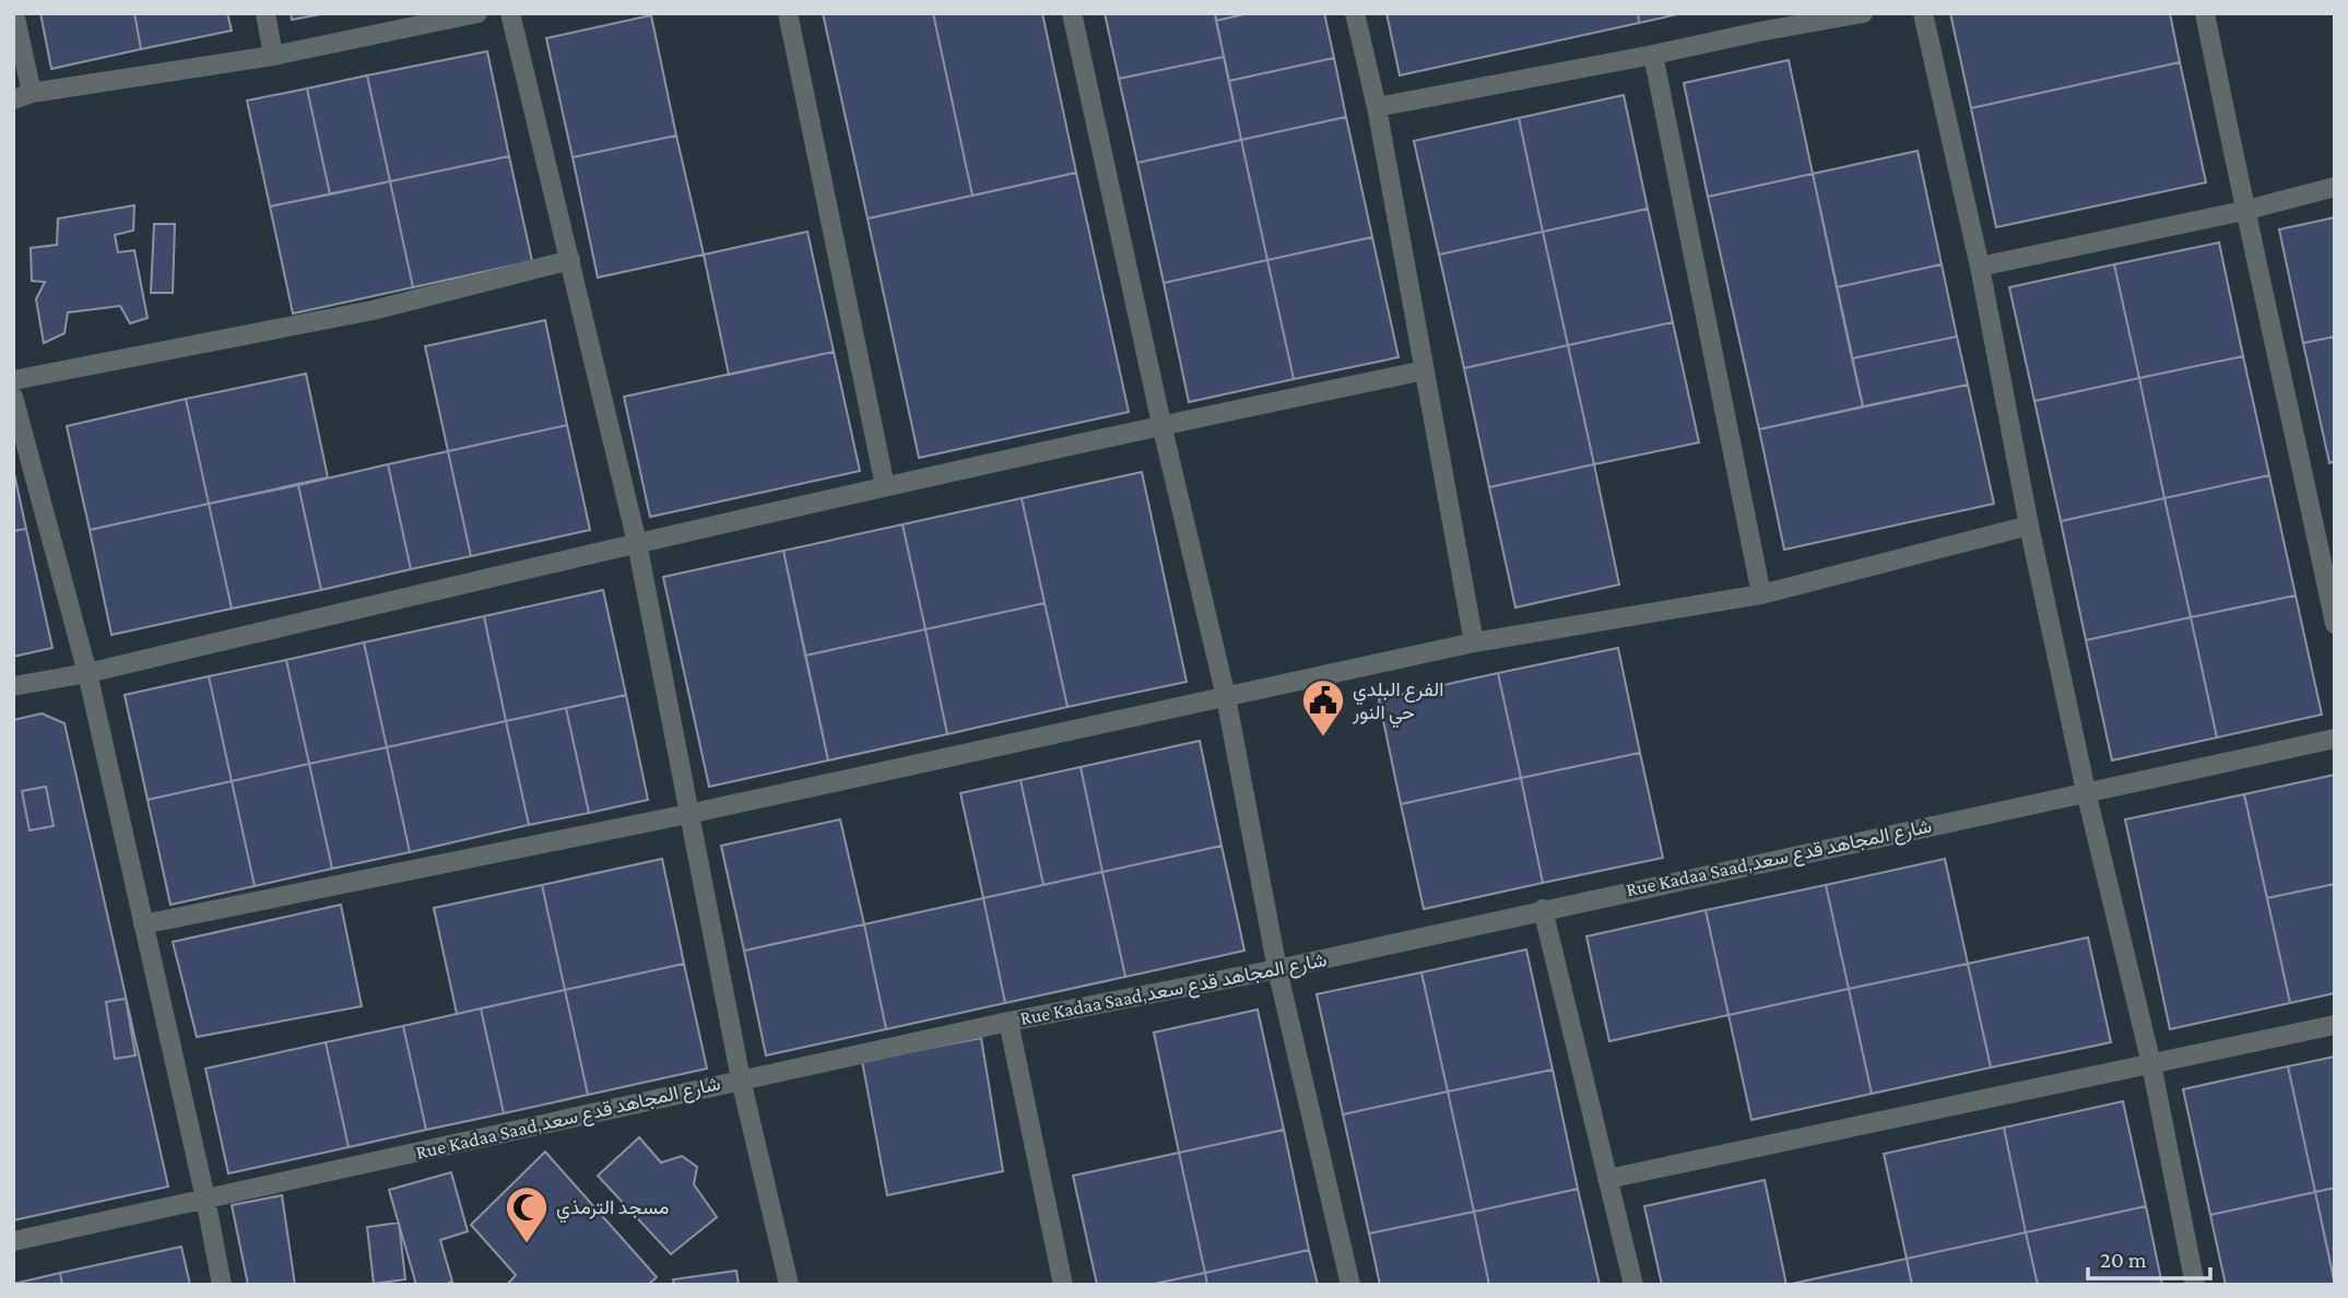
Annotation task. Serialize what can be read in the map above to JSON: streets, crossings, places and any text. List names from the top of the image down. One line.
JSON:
{"streets":{"street":["Rue Kadaa Saad,شارع المجاهد قدع سعد"]},"places":{"public building":["الفرع البلدي حي النور"],"mosque":["مسجد الترمذي"]},"scale_bar":"20 m"}
